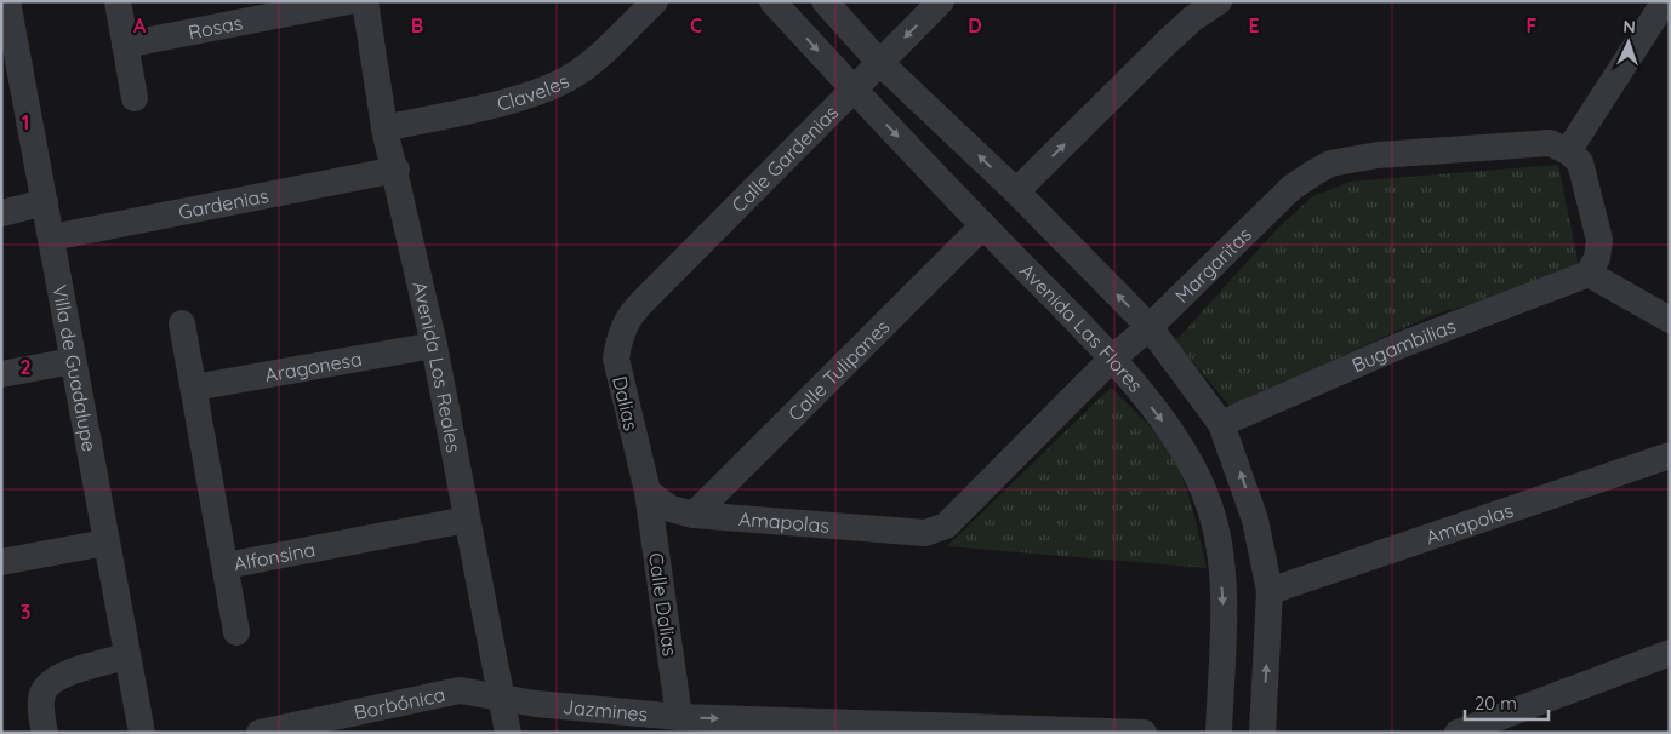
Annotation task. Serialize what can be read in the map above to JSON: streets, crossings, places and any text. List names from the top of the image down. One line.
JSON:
{"streets":{"street":["Rosas","Claveles","Calle Gardenias","Gardenias","Margaritas","Avenida Las Flores","Bugambilias","Aragonesa","Villa de Guadalupe","Avenida Los Reales","Calle Tulipanes","Dalias","Amapolas","Alfonsina","Calle Dalias","Borbónica","Jazmines"]},"crossings":[["Claveles","Avenida Los Reales"],["Calle Gardenias","Avenida Las Flores"],["Calle Gardenias","Dalias"],["Gardenias","Villa de Guadalupe"],["Gardenias","Avenida Los Reales"],["Margaritas","Avenida Las Flores"],["Margaritas","Amapolas"],["Avenida Las Flores","Calle Tulipanes"],["Aragonesa","Avenida Los Reales"],["Aragonesa","Alfonsina"],["Avenida Los Reales","Alfonsina"],["Avenida Los Reales","Borbónica"],["Avenida Los Reales","Jazmines"],["Calle Tulipanes","Amapolas"],["Dalias","Amapolas"],["Dalias","Calle Dalias"],["Amapolas","Calle Dalias"],["Calle Dalias","Jazmines"],["Borbónica","Jazmines"]],"one_way":["Jazmines"],"scale_bar":"20 m","north":"top","grid":{"columns":["A","B","C","D","E","F"],"rows":["1","2","3"]}}
